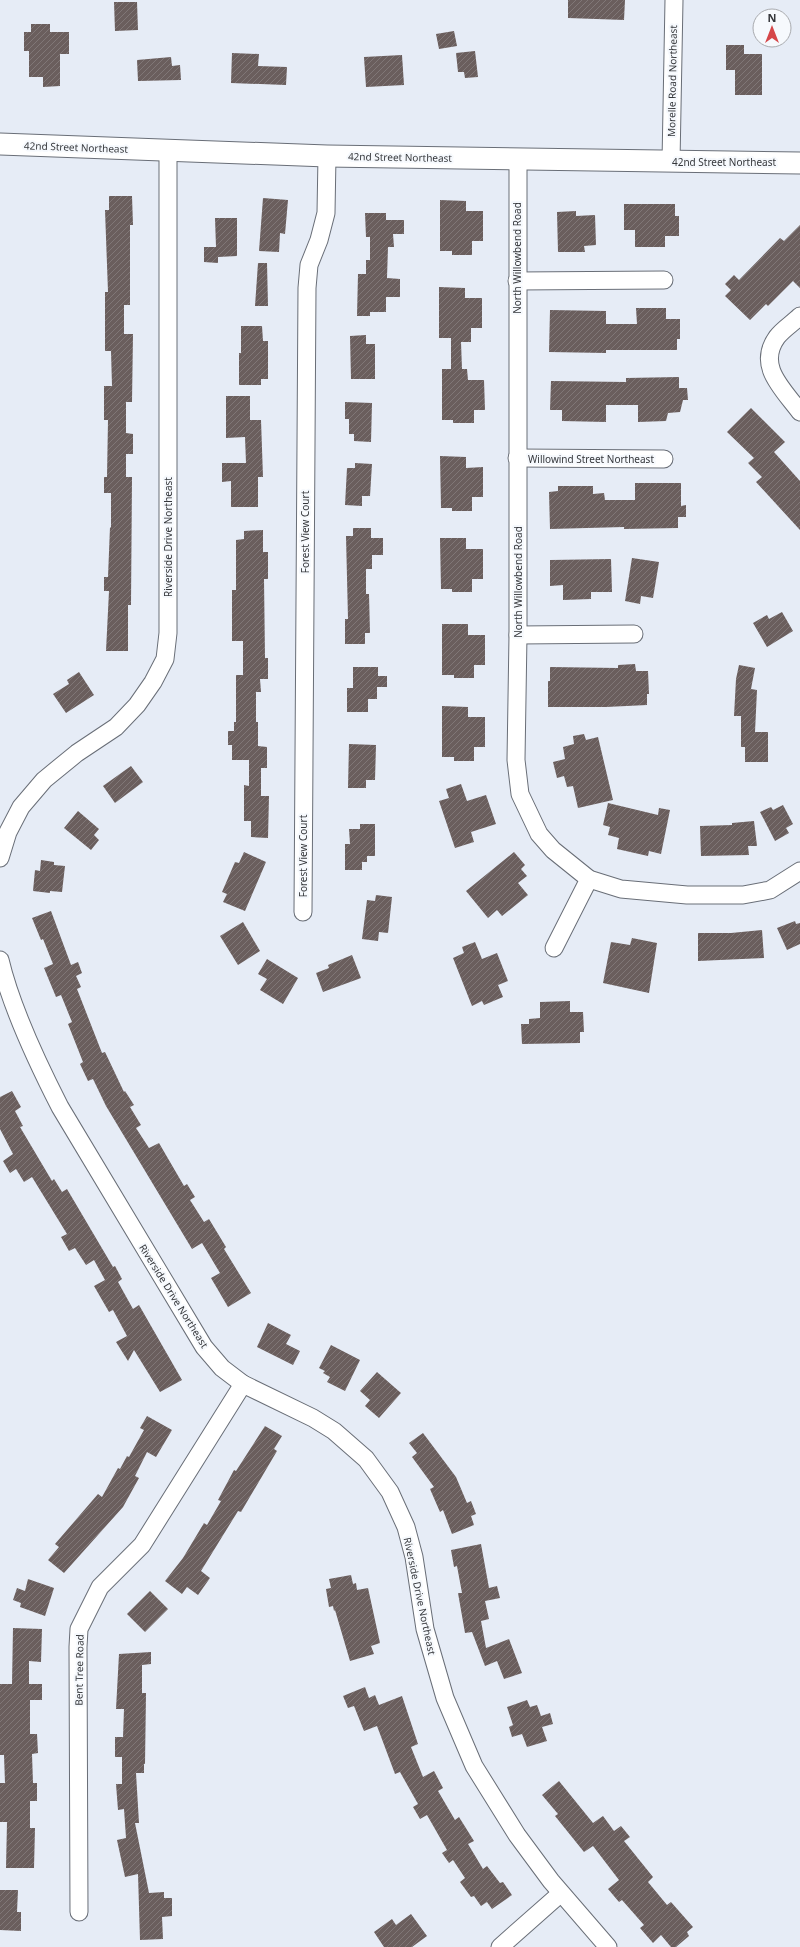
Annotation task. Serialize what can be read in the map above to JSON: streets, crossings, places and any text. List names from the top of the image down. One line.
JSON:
{"streets":{"street":["Morelle Road Northeast","42nd Street Northeast","North Willowbend Road","Willowind Street Northeast","Forest View Court","Riverside Drive Northeast","Bent Tree Road"]},"crossings":[["Morelle Road Northeast","42nd Street Northeast"],["42nd Street Northeast","North Willowbend Road"],["42nd Street Northeast","Forest View Court"],["42nd Street Northeast","Riverside Drive Northeast"],["North Willowbend Road","Willowind Street Northeast"],["Riverside Drive Northeast","Bent Tree Road"]],"north":"top"}
